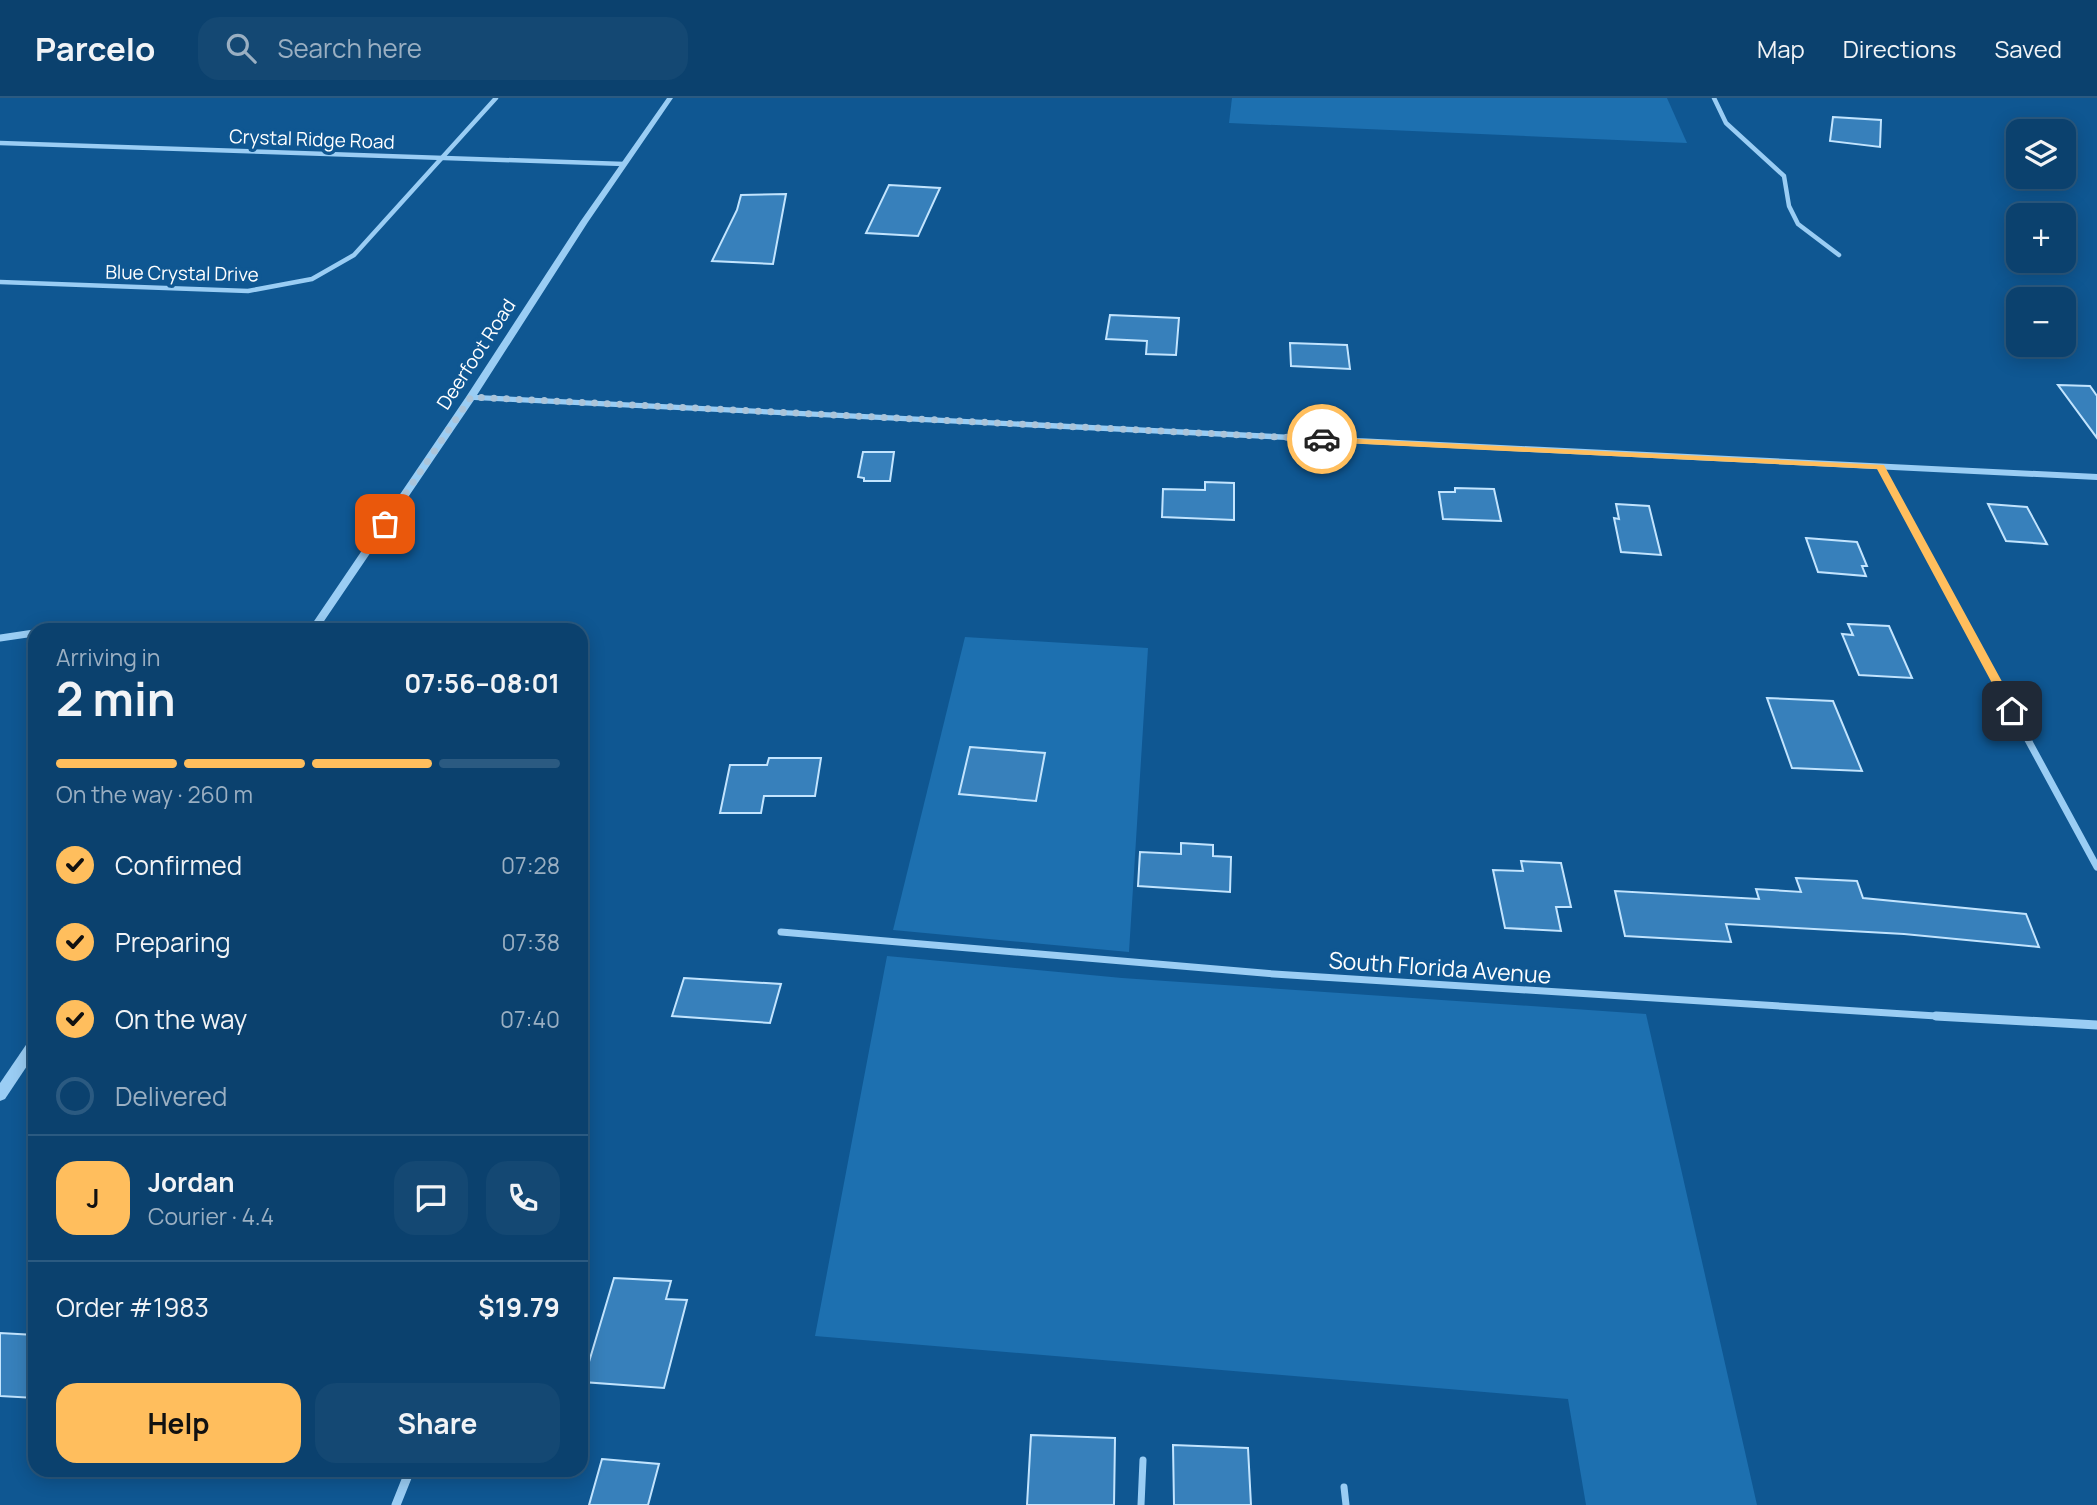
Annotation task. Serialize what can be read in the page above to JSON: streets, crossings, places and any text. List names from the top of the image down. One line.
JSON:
{"streets":{"street":["Crystal Ridge Road","Blue Crystal Drive","Deerfoot Road","South Florida Avenue"]},"crossings":[["Crystal Ridge Road","Blue Crystal Drive"],["Crystal Ridge Road","Deerfoot Road"]],"page":{"header":"Parcelo","search":"Search here","nav":["Map","Directions","Saved"],"map_buttons":["+","−"],"heading":["2 min","Arriving in","07:56–08:01"],"panel":["Jordan","Courier · 4.4","Order #1983","$19.79"],"bar":"On the way · 260 m","list":[["Confirmed","07:28"],["Preparing","07:38"],["On the way","07:40"],"Delivered"],"round":"J","buttons":["Help","Share"]}}
